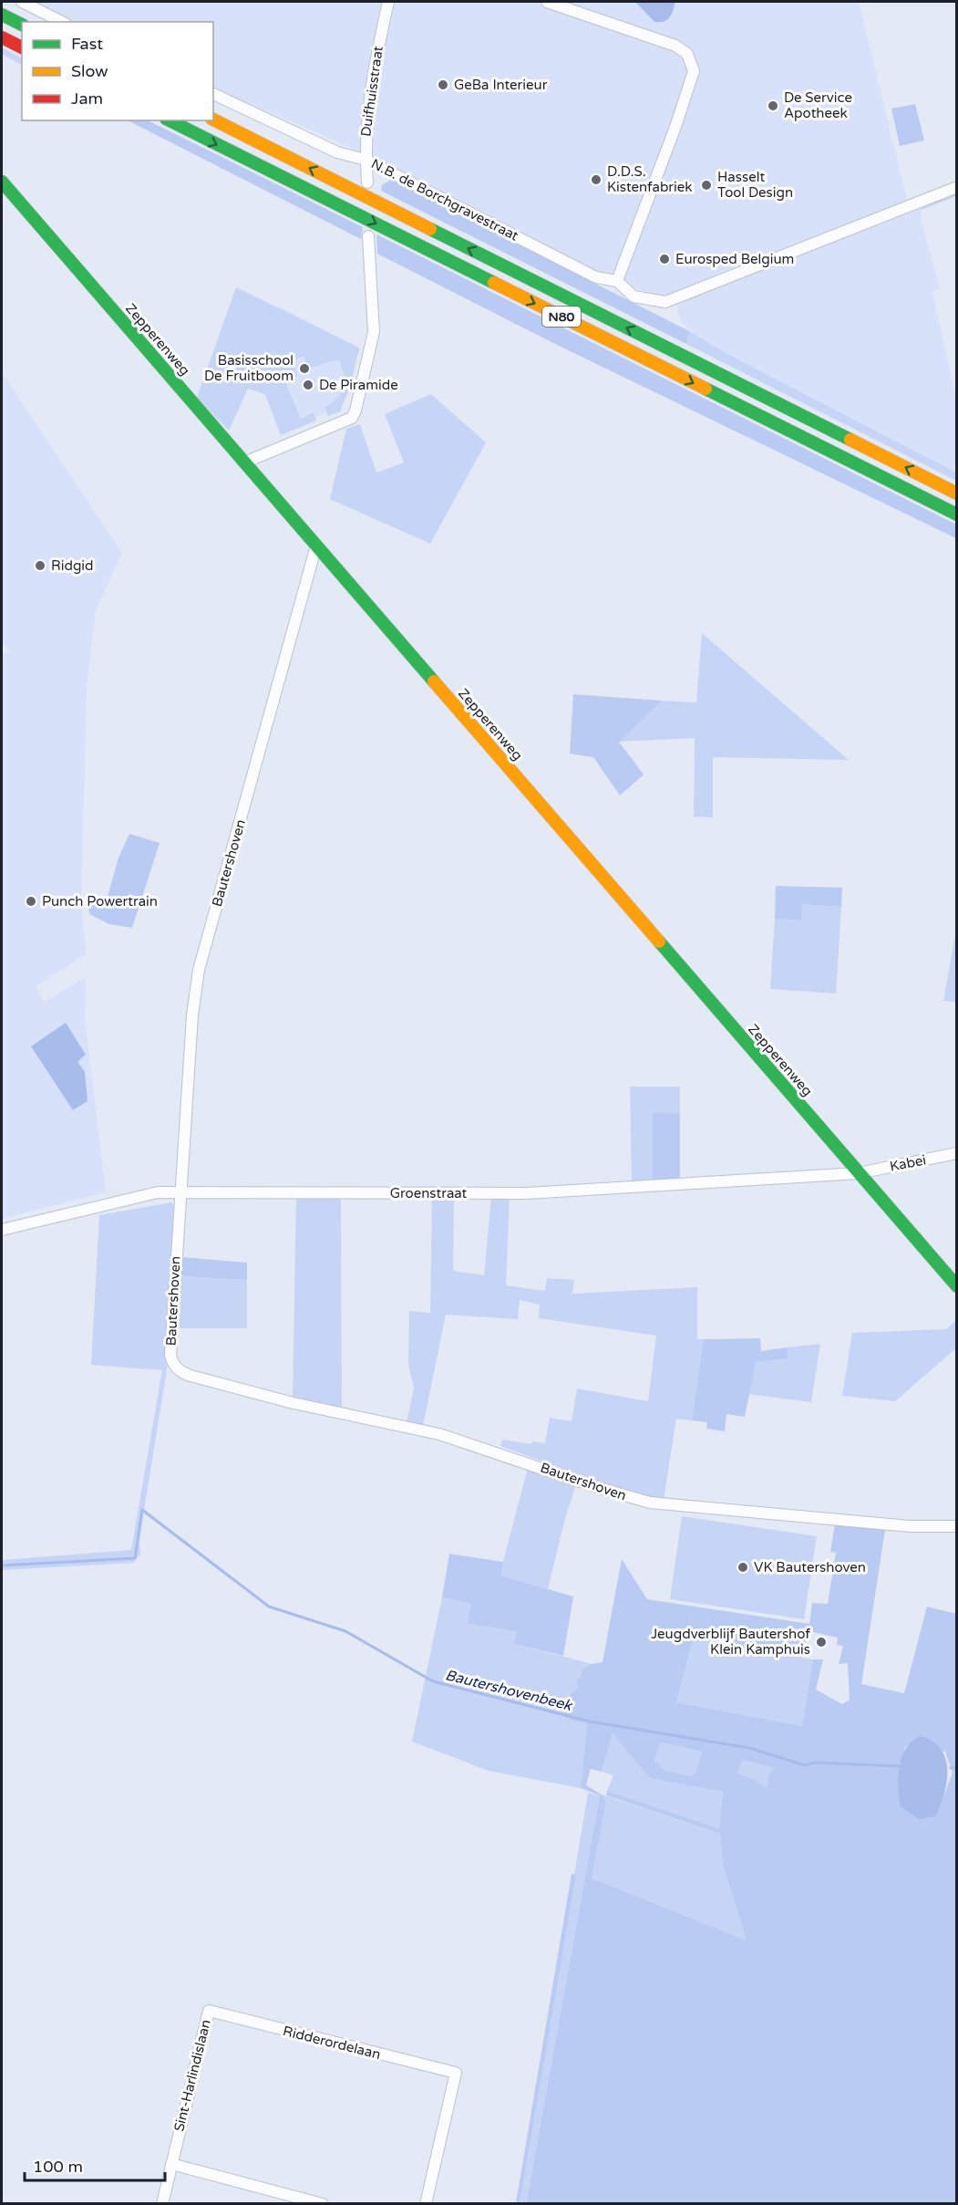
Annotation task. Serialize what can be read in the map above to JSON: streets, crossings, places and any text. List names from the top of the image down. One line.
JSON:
{"streets":{"main road":["N80","Zepperenweg"],"street":["Duifhuisstraat","N.B. de Borchgravestraat","Bautershoven","Kabei","Groenstraat","Ridderordelaan","Sint-Harlindislaan"]},"crossings":[["Duifhuisstraat","N.B. de Borchgravestraat"],["Zepperenweg","Bautershoven"],["Zepperenweg","Kabei"],["Zepperenweg","Groenstraat"],["Bautershoven","Groenstraat"],["Kabei","Groenstraat"],["Ridderordelaan","Sint-Harlindislaan"]],"water":["Bautershovenbeek"],"places":["GeBa Interieur","De Service Apotheek","D.D.S. Kistenfabriek","Hasselt Tool Design","Eurosped Belgium","Basisschool De Fruitboom","De Piramide","Ridgid","Punch Powertrain","VK Bautershoven","Jeugdverblijf Bautershof Klein Kamphuis"],"legend":["Fast","Slow","Jam"],"scale_bar":"100 m"}
